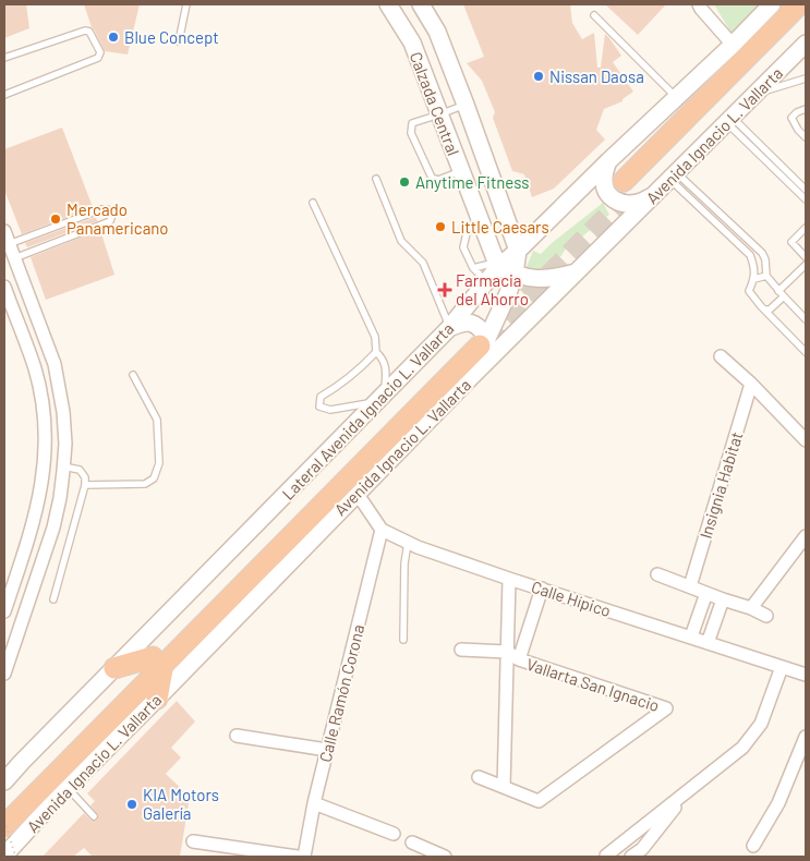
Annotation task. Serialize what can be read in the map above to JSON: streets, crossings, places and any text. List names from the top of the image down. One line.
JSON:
{"streets":{"highway":["Avenida Ignacio L. Vallarta"],"street":["Calzada Central","Lateral Avenida Ignacio L. Vallarta","Insignia Habitat","Calle Hípico","Vallarta San Ignacio","Calle Ramón Corona"]},"crossings":[["Calzada Central","Lateral Avenida Ignacio L. Vallarta"],["Avenida Ignacio L. Vallarta","Calle Hípico"],["Calle Hípico","Vallarta San Ignacio"],["Calle Hípico","Calle Ramón Corona"]],"places":{"other":["Blue Concept","Nissan Daosa","Anytime Fitness","Mercado Panamericano","Little Caesars","KIA Motors Galería"],"health":["Farmacia del Ahorro"]}}
